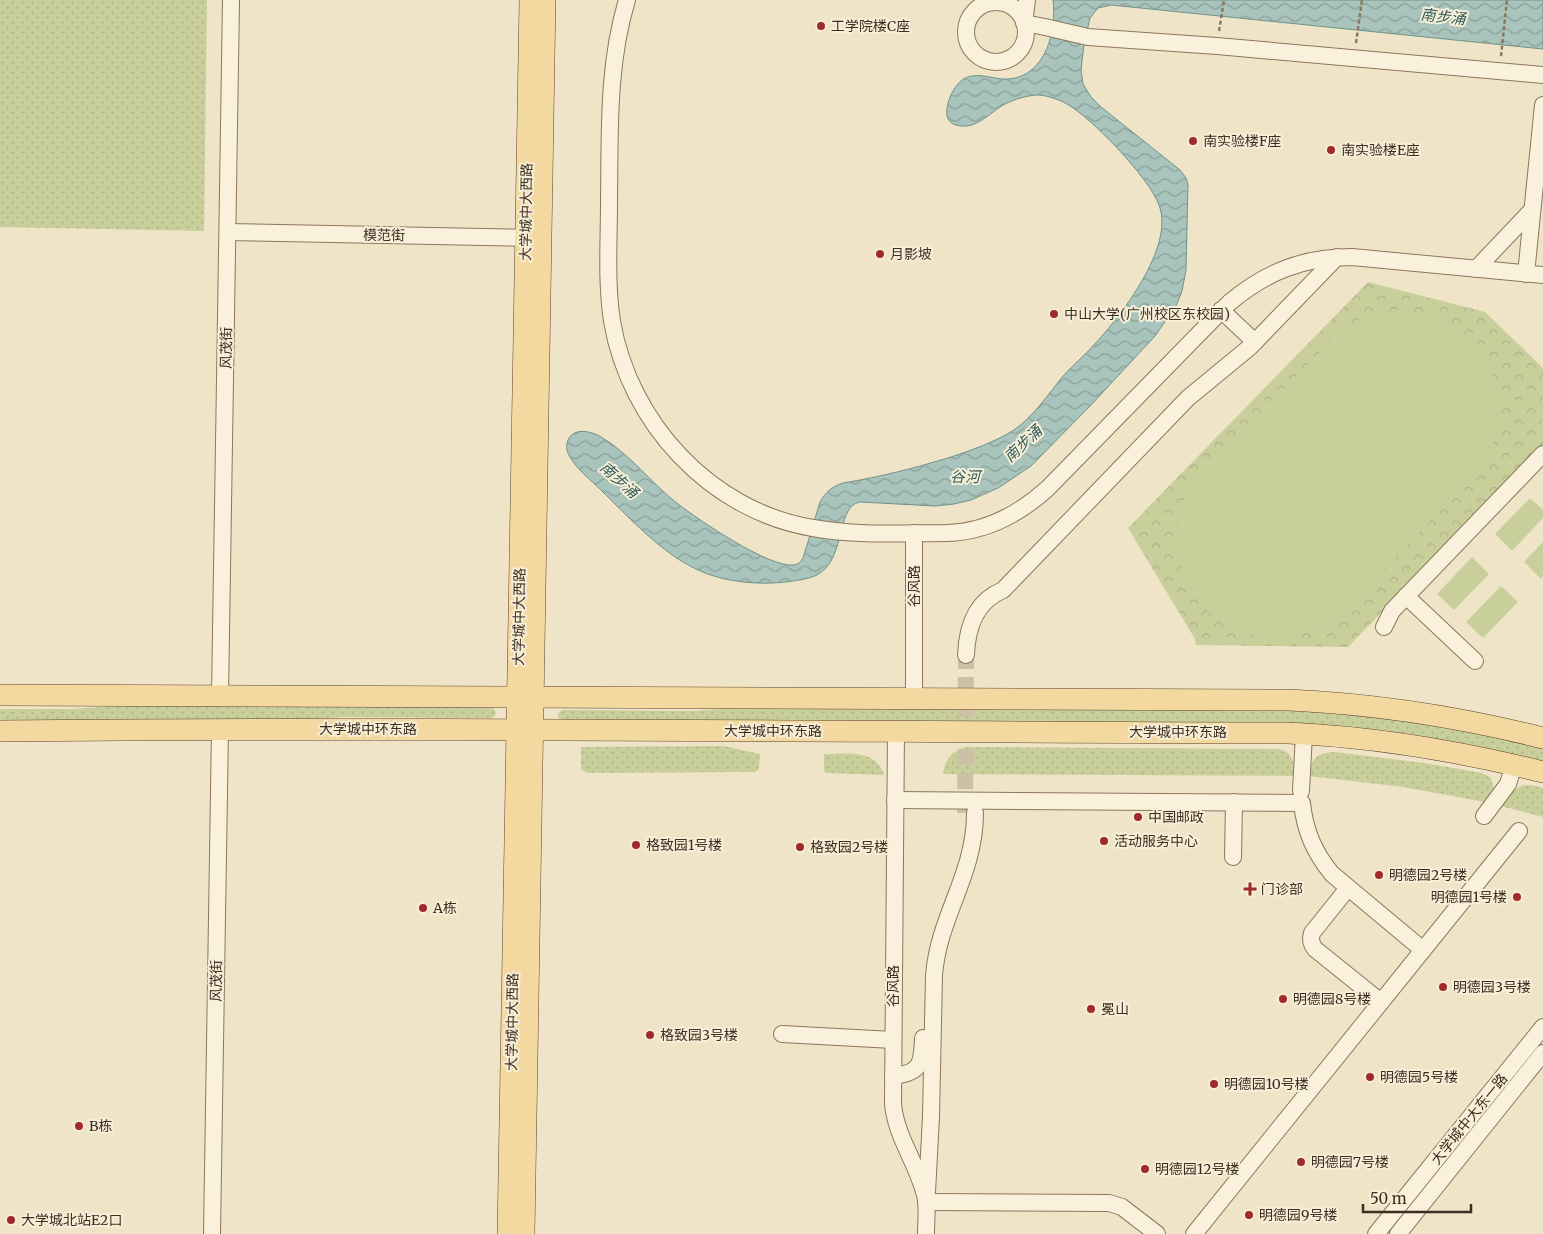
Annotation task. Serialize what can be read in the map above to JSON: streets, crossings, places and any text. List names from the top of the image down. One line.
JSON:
{"streets":{"main road":["大学城中大西路","大学城中环东路"],"street":["模范街","风茂街","谷风路","大学城中大东一路"]},"crossings":[["大学城中大西路","模范街"],["大学城中大西路","大学城中环东路"],["模范街","风茂街"],["风茂街","大学城中环东路"],["谷风路","大学城中环东路"]],"water":["南步涌","谷河"],"places":{"other":["工学院楼C座","南实验楼F座","南实验楼E座","月影坡","中山大学(广州校区东校园)","中国邮政","活动服务中心","格致园1号楼","格致园2号楼","明德园2号楼","明德园1号楼","A栋","明德园3号楼","明德园8号楼","冕山","格致园3号楼","明德园5号楼","明德园10号楼","B栋","明德园7号楼","明德园12号楼","明德园9号楼","大学城北站E2口"],"health":["门诊部"]},"scale_bar":"50 m"}
